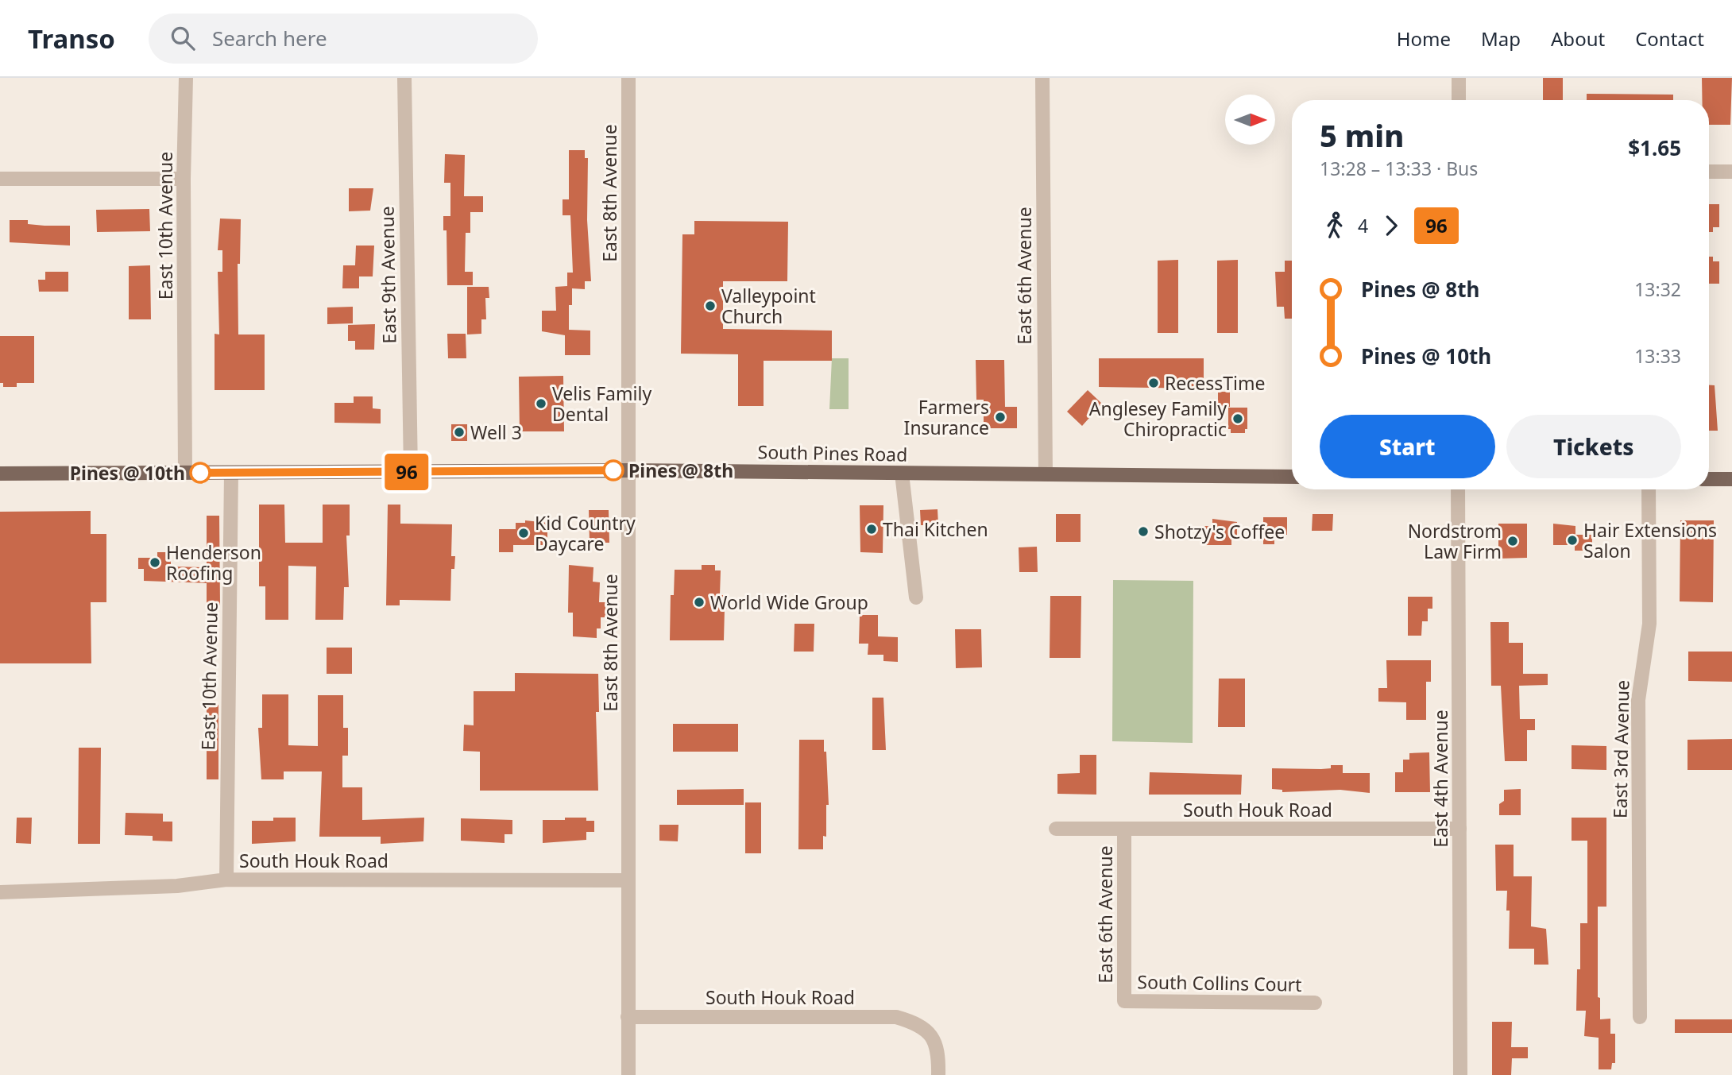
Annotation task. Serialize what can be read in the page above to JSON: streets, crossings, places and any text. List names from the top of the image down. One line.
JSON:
{"streets":{"main road":["South Pines Road"],"street":["East 8th Avenue","East 10th Avenue","East 9th Avenue","East 6th Avenue","East 3rd Avenue","East 4th Avenue","South Houk Road","South Collins Court"]},"crossings":[["East 8th Avenue","South Pines Road"],["East 8th Avenue","South Houk Road"],["East 10th Avenue","South Pines Road"],["East 10th Avenue","South Houk Road"],["East 9th Avenue","South Pines Road"],["East 6th Avenue","South Pines Road"],["East 6th Avenue","South Houk Road"],["East 6th Avenue","South Collins Court"],["East 4th Avenue","South Houk Road"]],"places":["Valleypoint Church","RecessTime","Velis Family Dental","Farmers Insurance","Anglesey Family Chiropractic","Well 3","Pines @ 8th","Pines @ 10th","Thai Kitchen","Shotzy's Coffee","Kid Country Daycare","Hair Extensions Salon","Nordstrom Law Firm","Henderson Roofing","World Wide Group"],"lines":["bus line 96"],"north":"right","page":{"header":"Transo","search":"Search here","nav":["Home","Map","About","Contact"],"on_map":"96","heading":["5 min","13:28 – 13:33 · Bus","$1.65"],"legs":["4","96"],"list":[{"name":"Pines @ 8th","value":"13:32"},{"name":"Pines @ 10th","value":"13:33"}],"buttons":["Start","Tickets"]}}
